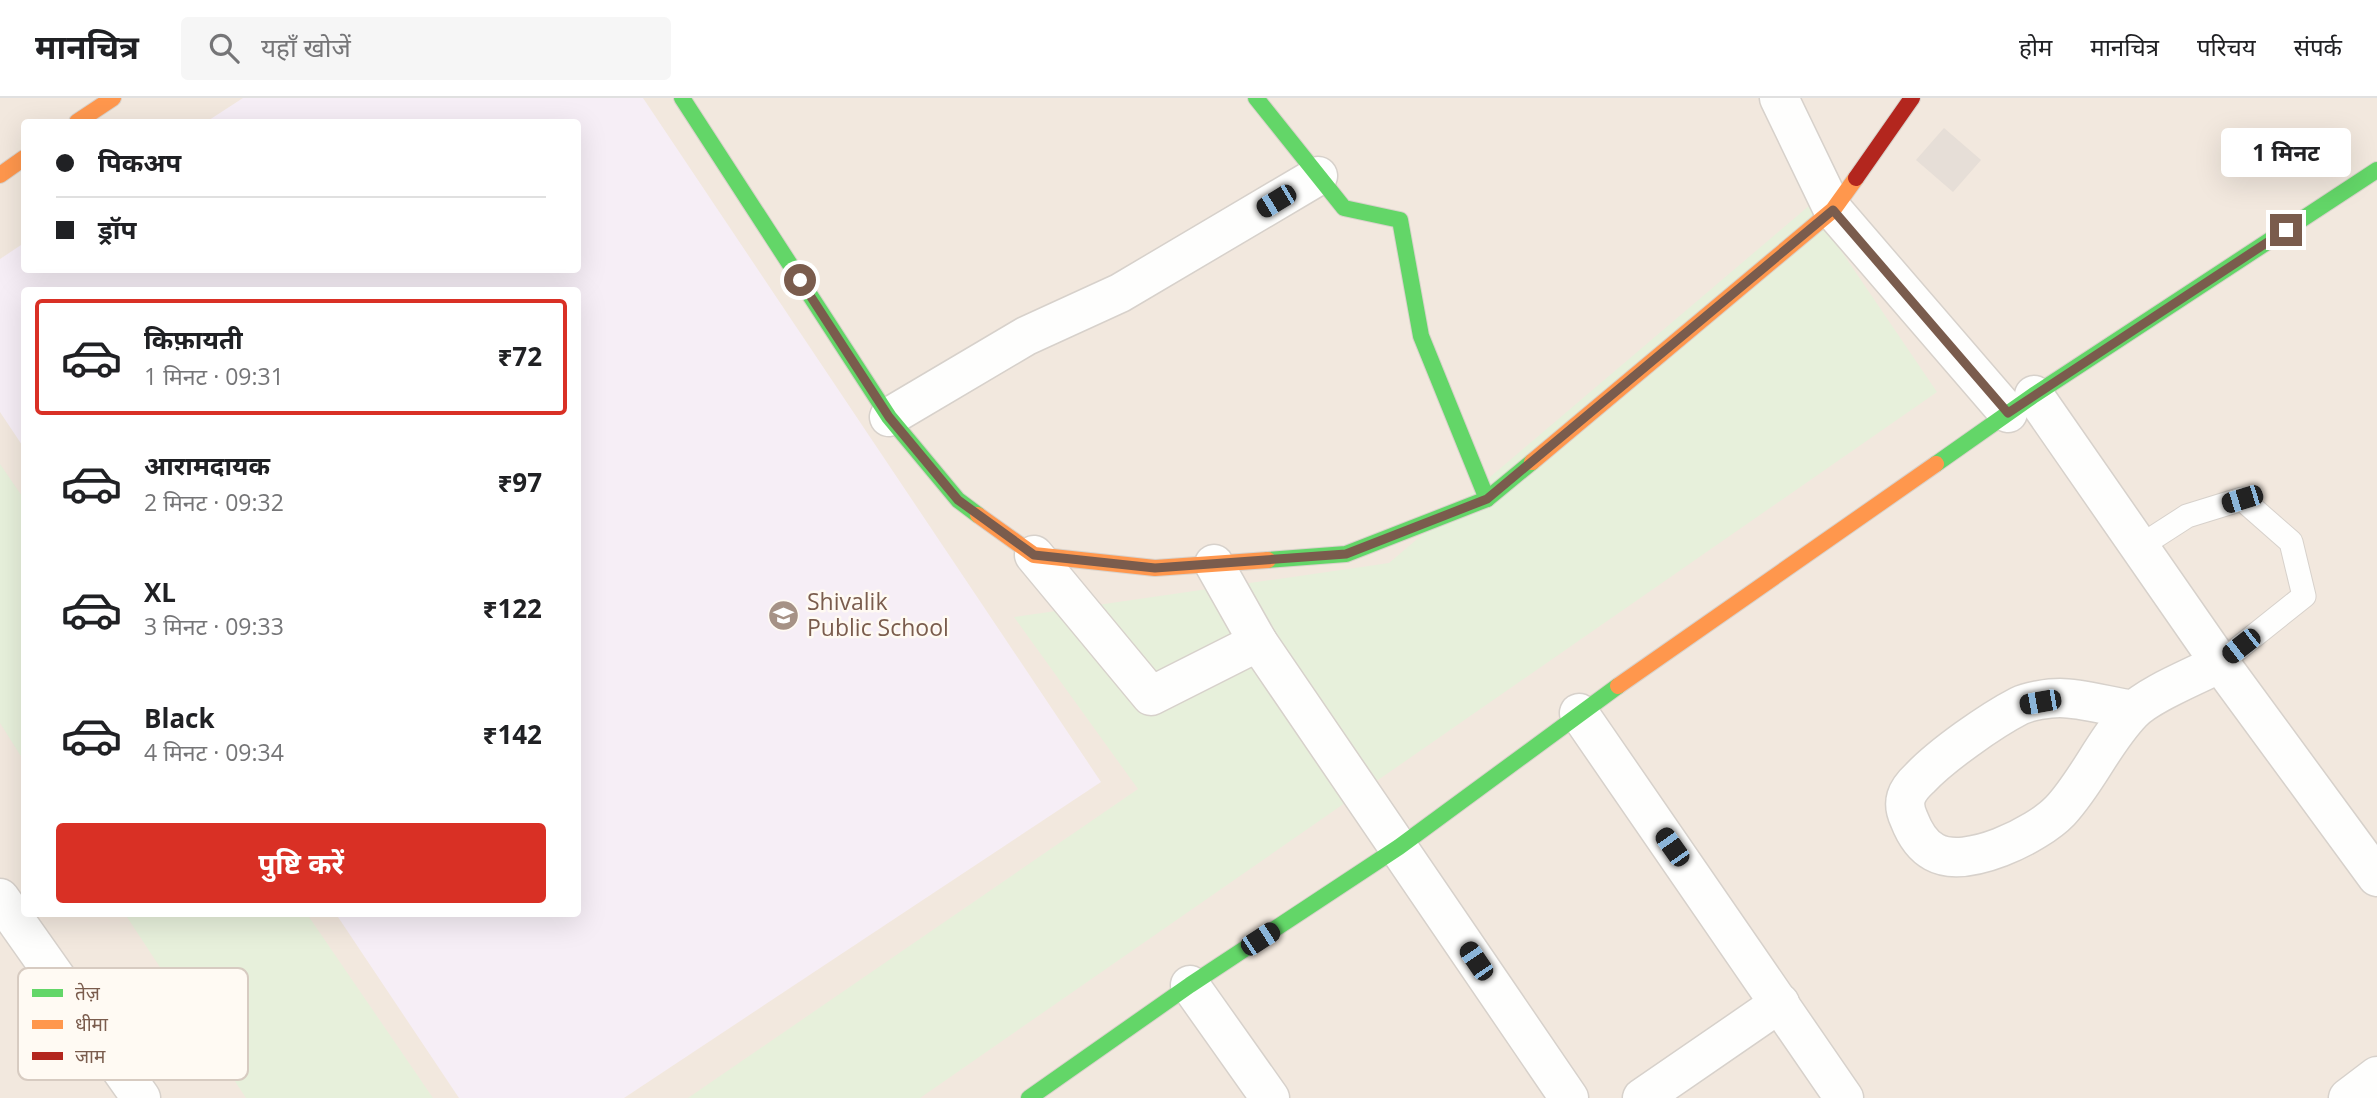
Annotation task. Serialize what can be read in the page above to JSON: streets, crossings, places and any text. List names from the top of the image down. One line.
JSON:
{"places":{"school or university":["Shivalik Public School"]},"legend":["तेज़","धीमा","जाम"],"page":{"header":"मानचित्र","search":"यहाँ खोजें","nav":["होम","मानचित्र","परिचय","संपर्क"],"banner":["पिकअप","ड्रॉप"],"bubble":"1 मिनट","list":[{"name":"किफ़ायती","note":"1 मिनट · 09:31","value":"₹72"},{"name":"आरामदायक","note":"2 मिनट · 09:32","value":"₹97"},{"name":"XL","note":"3 मिनट · 09:33","value":"₹122"},{"name":"Black","note":"4 मिनट · 09:34","value":"₹142"}],"buttons":"पुष्टि करें"}}
